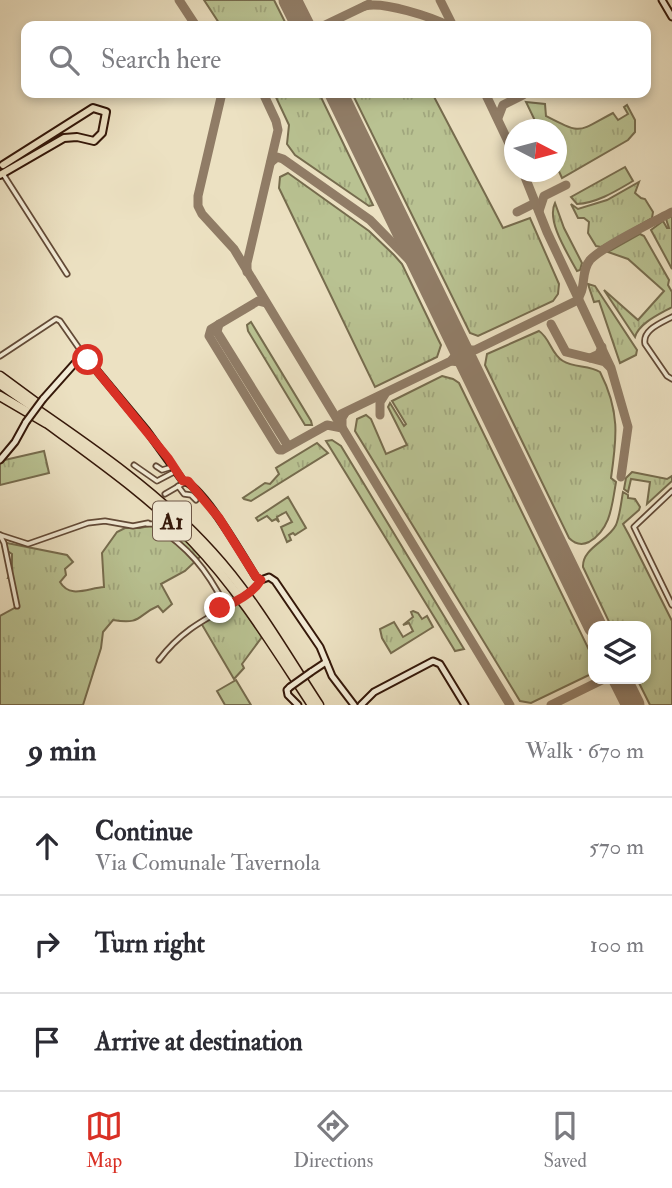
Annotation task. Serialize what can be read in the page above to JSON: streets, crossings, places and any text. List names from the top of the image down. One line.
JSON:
{"streets":{"highway":["A1"]},"north":"right","page":{"search":"Search here","heading":["9 min","Walk · 670 m"],"list":[["Continue","Via Comunale Tavernola","570 m"],["Turn right","100 m"],"Arrive at destination"],"nav":["Map","Directions","Saved"]}}
